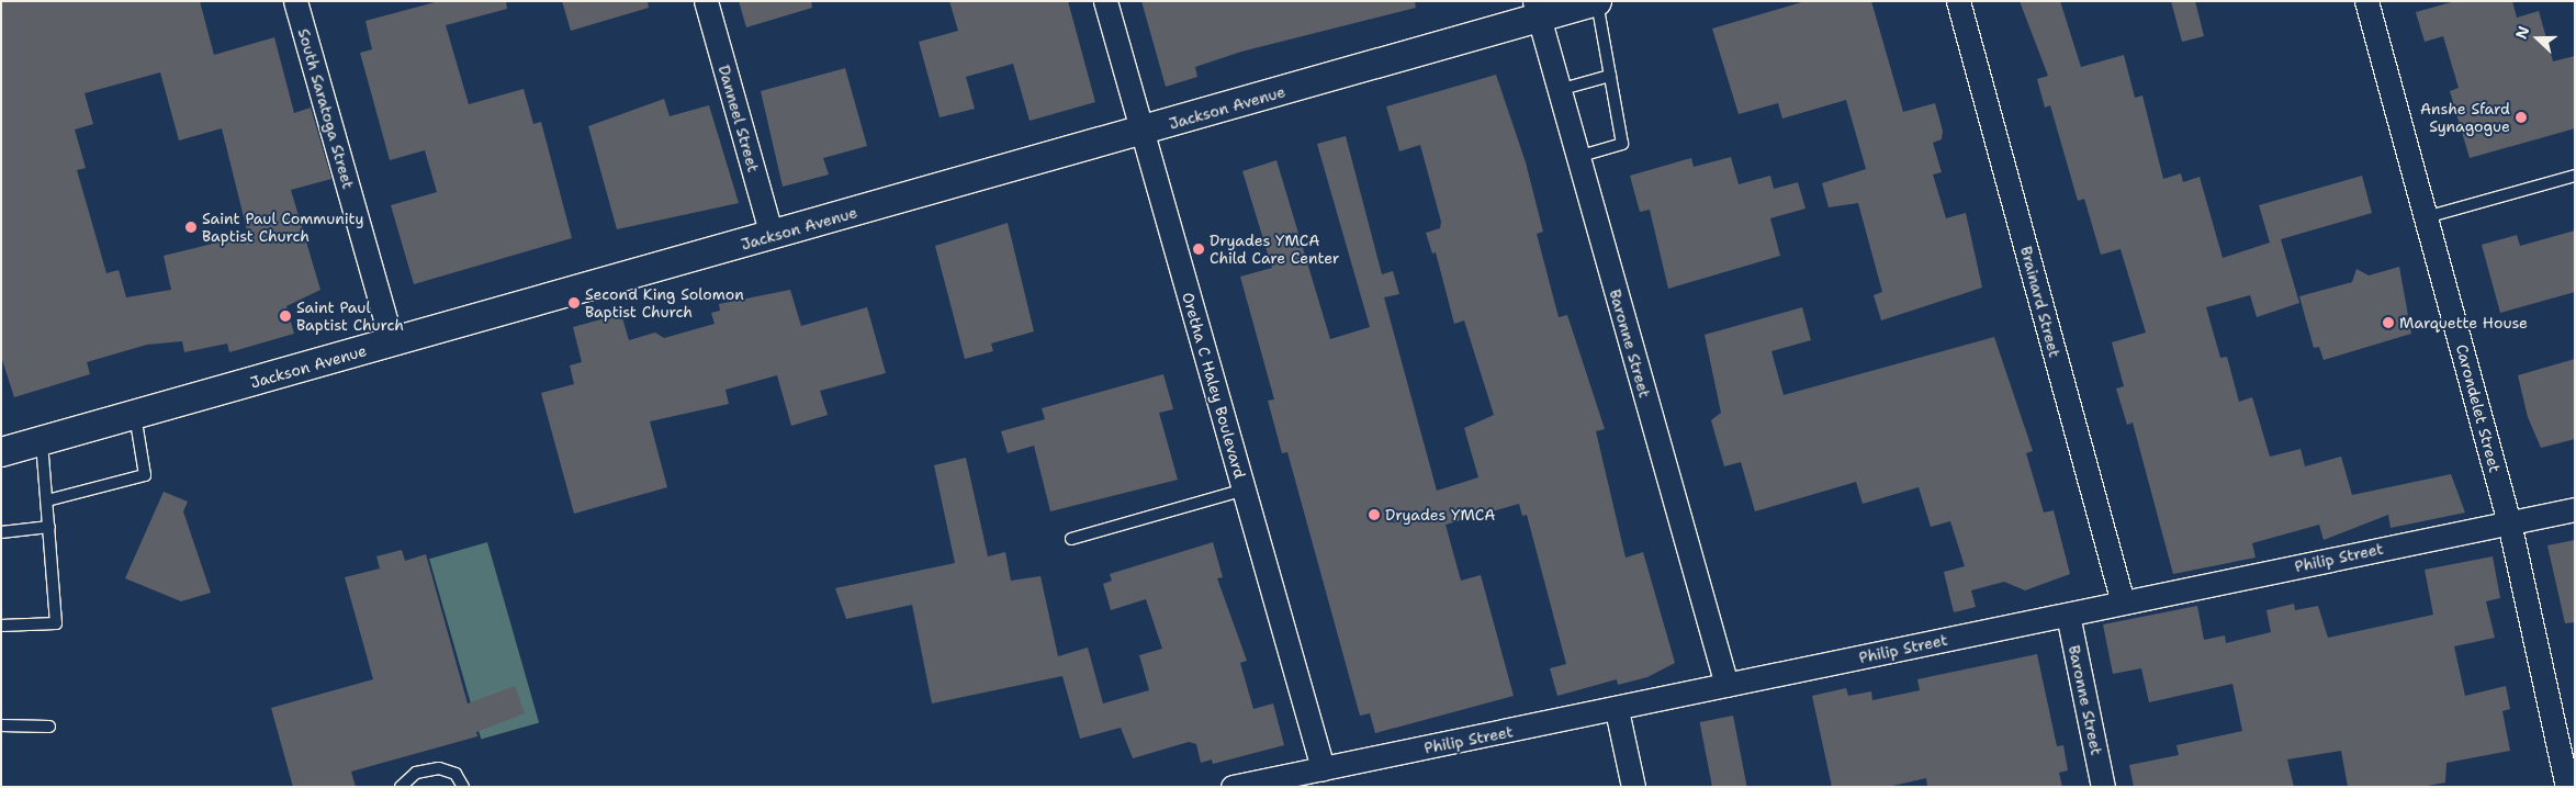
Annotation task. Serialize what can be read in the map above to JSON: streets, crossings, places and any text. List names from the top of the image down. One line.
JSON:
{"streets":{"street":["Jackson Avenue","South Saratoga Street","Danneel Street","Brainard Street","Baronne Street","Oretha C Haley Boulevard","Carondelet Street","Philip Street"]},"crossings":[["Jackson Avenue","South Saratoga Street"],["Jackson Avenue","Danneel Street"],["Jackson Avenue","Baronne Street"],["Jackson Avenue","Oretha C Haley Boulevard"],["Brainard Street","Philip Street"],["Baronne Street","Philip Street"],["Oretha C Haley Boulevard","Philip Street"],["Carondelet Street","Philip Street"]],"places":["Anshe Sfard Synagogue","Saint Paul Community Baptist Church","Dryades YMCA Child Care Center","Second King Solomon Baptist Church","Saint Paul Baptist Church","Marquette House","Dryades YMCA"],"north":"left"}
